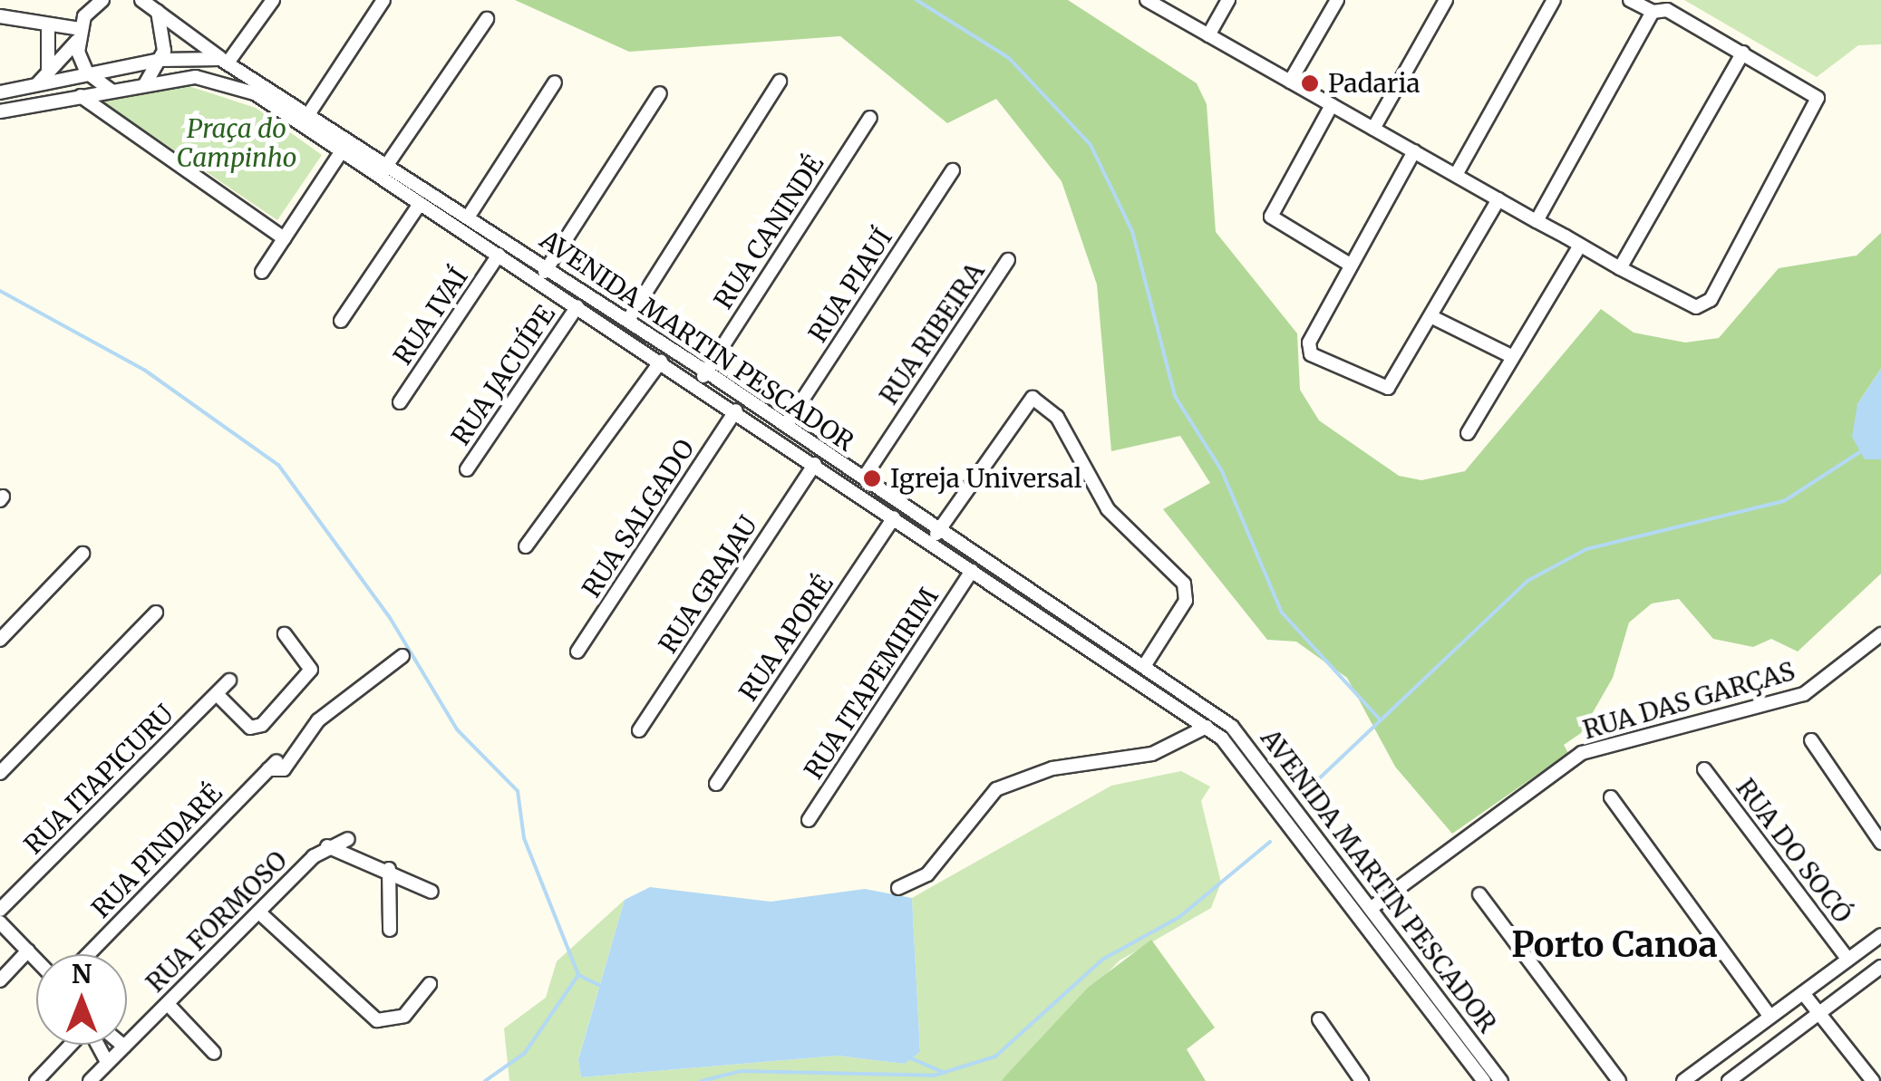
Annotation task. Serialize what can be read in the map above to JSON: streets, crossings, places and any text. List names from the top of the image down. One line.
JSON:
{"streets":{"street":["RUA CANINDÉ","RUA PIAUÍ","RUA IVAÍ","RUA RIBEIRA","AVENIDA MARTIN PESCADOR","RUA JACUÍPE","RUA SALGADO","RUA GRAJAU","RUA APORÉ","RUA ITAPEMIRIM","RUA DAS GARÇAS","RUA ITAPICURU","RUA PINDARÉ","RUA DO SOCÓ","RUA FORMOSO"]},"crossings":[["RUA CANINDÉ","AVENIDA MARTIN PESCADOR"],["RUA PIAUÍ","AVENIDA MARTIN PESCADOR"],["RUA IVAÍ","AVENIDA MARTIN PESCADOR"],["RUA RIBEIRA","AVENIDA MARTIN PESCADOR"],["AVENIDA MARTIN PESCADOR","RUA JACUÍPE"],["AVENIDA MARTIN PESCADOR","RUA SALGADO"],["AVENIDA MARTIN PESCADOR","RUA GRAJAU"],["AVENIDA MARTIN PESCADOR","RUA APORÉ"],["AVENIDA MARTIN PESCADOR","RUA ITAPEMIRIM"],["AVENIDA MARTIN PESCADOR","RUA DAS GARÇAS"]],"districts":["Porto Canoa"],"parks":["Praça do Campinho"],"places":["Padaria","Igreja Universal"],"north":"top"}
